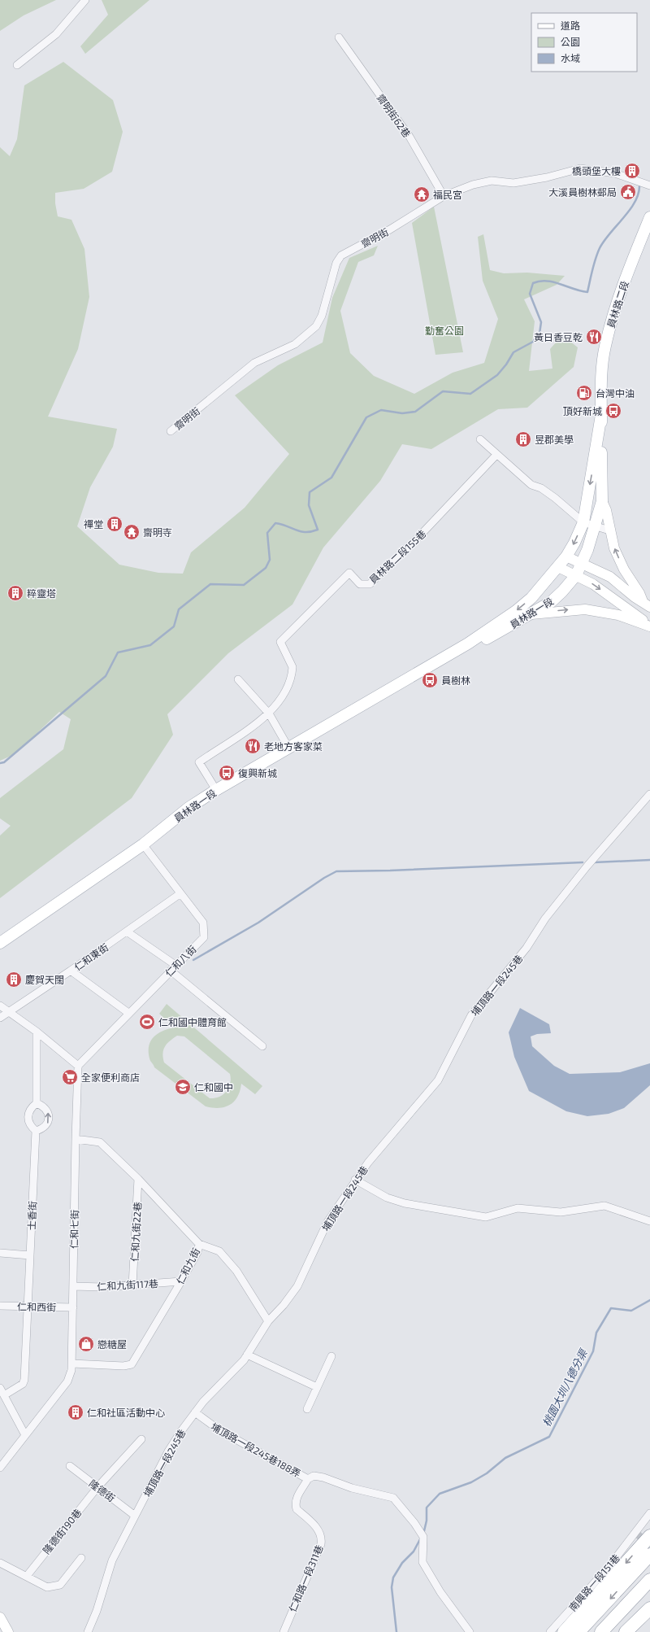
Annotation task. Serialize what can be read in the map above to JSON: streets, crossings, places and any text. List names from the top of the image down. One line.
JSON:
{"streets":{"main road":["員林路二段","員林路一段"],"street":["齋明街62巷","齋明街","員林路二段155巷","仁和東街","仁和八街","埔頂路一段245巷","士香街","仁和七街","仁和九街22巷","仁和九街","仁和九街117巷","仁和西街","埔頂路一段245巷188弄","隆德街","隆德街190巷","仁和路一段311巷","南興路一段151巷"]},"crossings":[["齋明街62巷","齋明街"],["員林路二段","員林路一段"],["員林路一段","仁和八街"],["仁和東街","仁和八街"],["仁和八街","仁和七街"],["埔頂路一段245巷","埔頂路一段245巷188弄"],["埔頂路一段245巷","隆德街"],["士香街","仁和西街"],["仁和七街","仁和九街"],["仁和七街","仁和九街117巷"],["仁和七街","仁和西街"],["仁和九街22巷","仁和九街"],["仁和九街22巷","仁和九街117巷"],["仁和九街","仁和九街117巷"],["埔頂路一段245巷188弄","仁和路一段311巷"],["隆德街","隆德街190巷"]],"water":["桃園大圳八德分渠"],"parks":["勤奮公園"],"places":{"building":["橋頭堡大樓","昱郡美學","禪堂","粹靈塔","慶賀天闊","仁和社區活動中心"],"public building":["大溪員樹林郵局"],"temple":["福民宮","齋明寺"],"restaurant":["黃日香豆乾","老地方客家菜"],"fuel station":["台灣中油"],"bus stop":["頂好新城","員樹林","復興新城"],"sports":["仁和國中體育館"],"supermarket":["全家便利商店"],"school or university":["仁和國中"],"shop":["戀糖屋"]},"legend":["道路","公園","水域"]}
